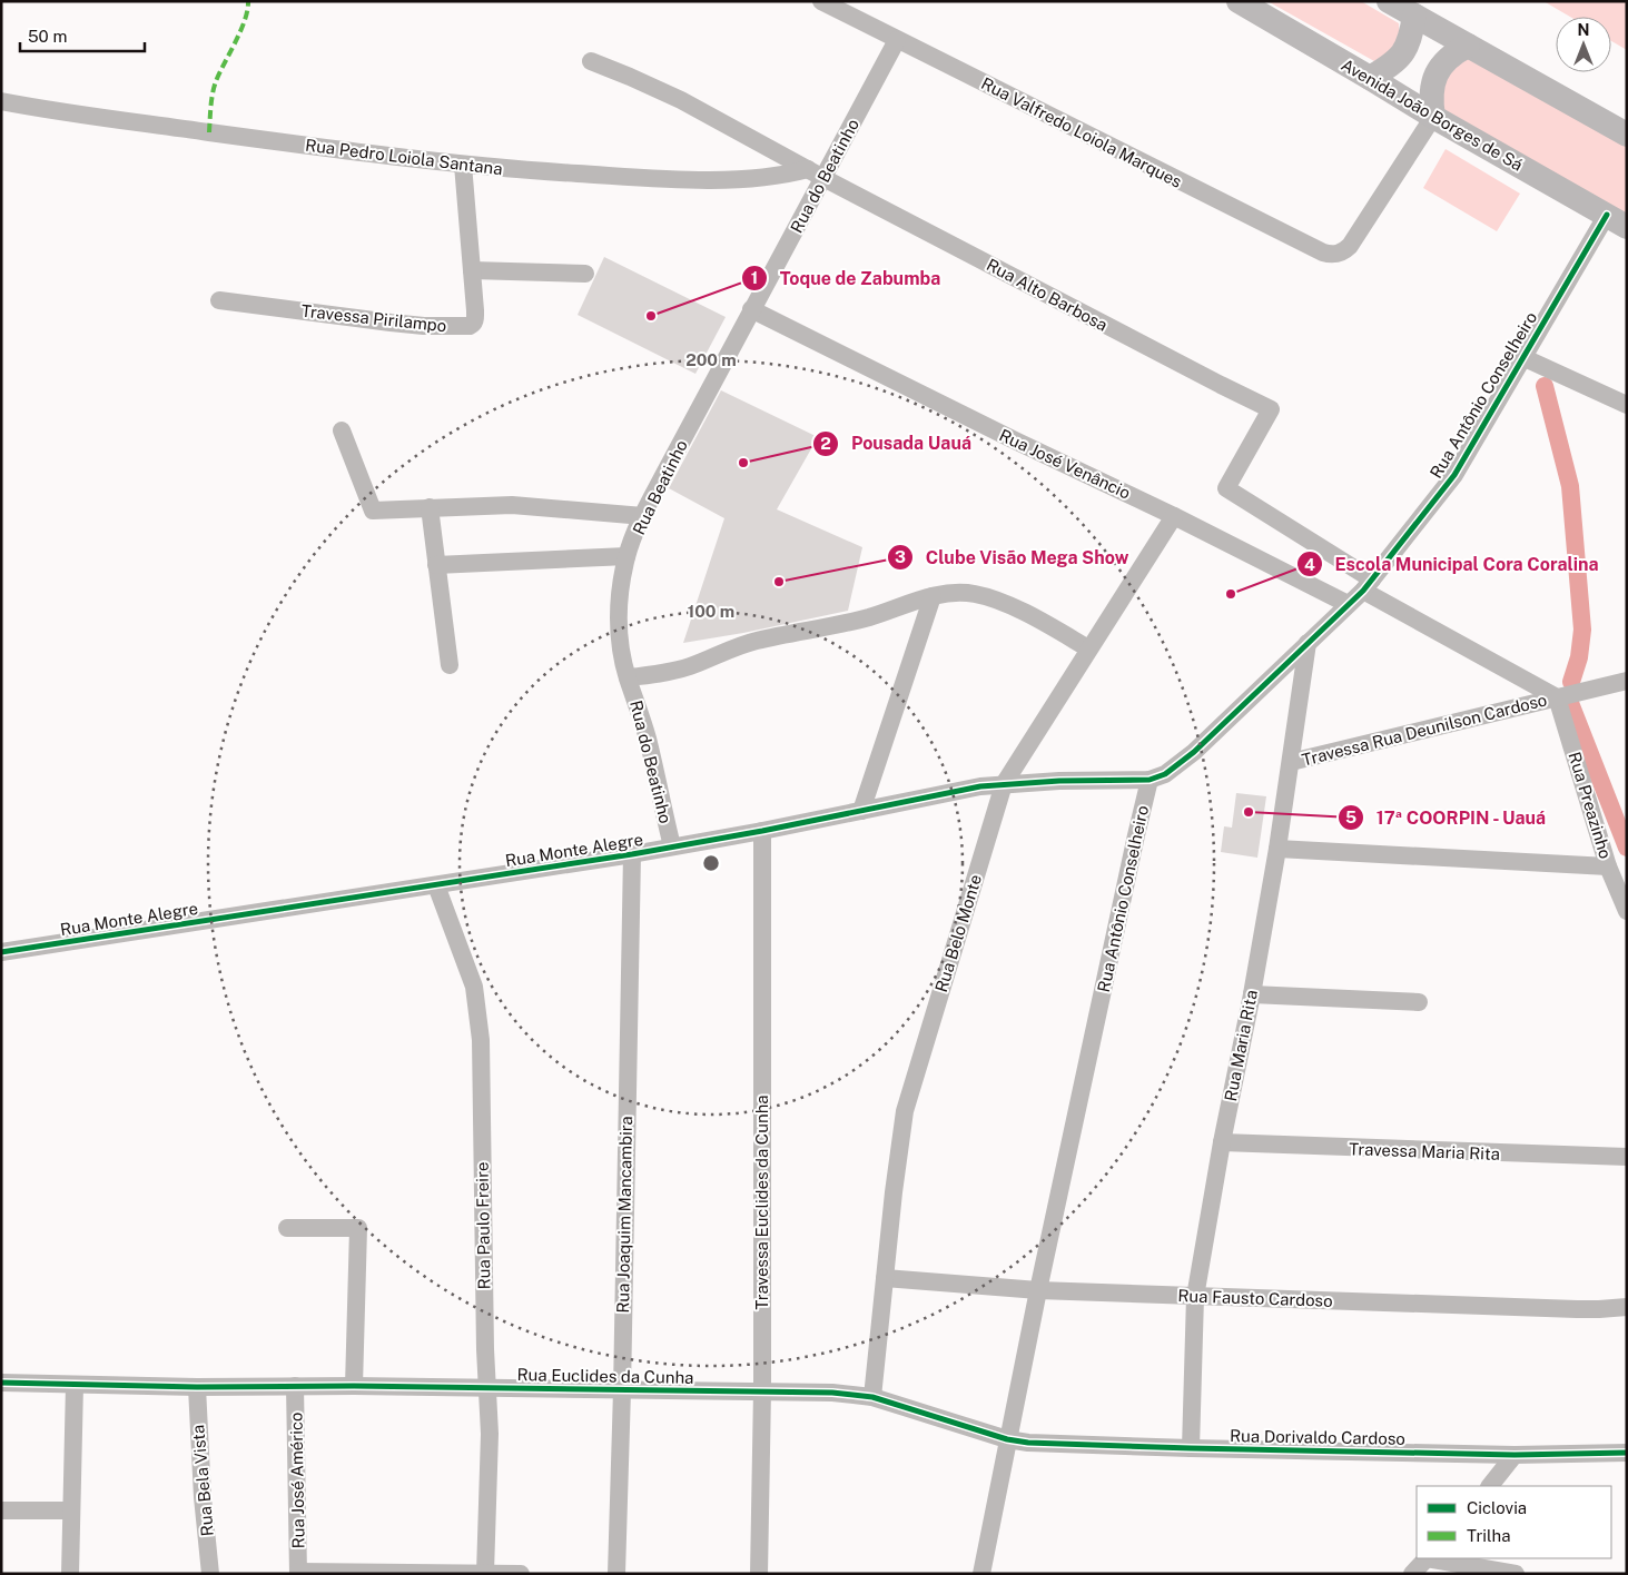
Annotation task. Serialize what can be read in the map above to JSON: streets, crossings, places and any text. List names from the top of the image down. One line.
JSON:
{"streets":{"main road":["Avenida João Borges de Sá"],"street":["Rua Valfredo Loiola Marques","Rua Pedro Loiola Santana","Rua do Beatinho","Rua Alto Barbosa","Travessa Pirilampo","Rua Antônio Conselheiro","Rua José Venâncio","Rua Beatinho","Travessa Rua Deunilson Cardoso","Rua Preazinho","Rua Monte Alegre","Rua Belo Monte","Rua Maria Rita","Travessa Maria Rita","Travessa Euclides da Cunha","Rua Joaquim Mancambira","Rua Paulo Freire","Rua Fausto Cardoso","Rua Euclides da Cunha","Rua Dorivaldo Cardoso","Rua Bela Vista","Rua José Américo"]},"crossings":[["Avenida João Borges de Sá","Rua Valfredo Loiola Marques"],["Avenida João Borges de Sá","Rua Antônio Conselheiro"],["Rua Valfredo Loiola Marques","Rua do Beatinho"],["Rua Pedro Loiola Santana","Rua Alto Barbosa"],["Rua Pedro Loiola Santana","Travessa Pirilampo"],["Rua do Beatinho","Rua Alto Barbosa"],["Rua do Beatinho","Rua José Venâncio"],["Rua do Beatinho","Rua Beatinho"],["Rua do Beatinho","Rua Monte Alegre"],["Rua Alto Barbosa","Rua Antônio Conselheiro"],["Rua Antônio Conselheiro","Rua José Venâncio"],["Rua Antônio Conselheiro","Rua Monte Alegre"],["Rua Antônio Conselheiro","Rua Maria Rita"],["Rua Antônio Conselheiro","Rua Fausto Cardoso"],["Rua Antônio Conselheiro","Rua Euclides da Cunha"],["Rua Antônio Conselheiro","Rua Dorivaldo Cardoso"],["Rua José Venâncio","Rua Beatinho"],["Rua José Venâncio","Rua Belo Monte"],["Travessa Rua Deunilson Cardoso","Rua Preazinho"],["Travessa Rua Deunilson Cardoso","Rua Maria Rita"],["Rua Monte Alegre","Rua Belo Monte"],["Rua Monte Alegre","Travessa Euclides da Cunha"],["Rua Monte Alegre","Rua Joaquim Mancambira"],["Rua Monte Alegre","Rua Paulo Freire"],["Rua Belo Monte","Rua Fausto Cardoso"],["Rua Belo Monte","Rua Euclides da Cunha"],["Rua Maria Rita","Travessa Maria Rita"],["Rua Maria Rita","Rua Fausto Cardoso"],["Rua Maria Rita","Rua Dorivaldo Cardoso"],["Travessa Euclides da Cunha","Rua Euclides da Cunha"],["Rua Joaquim Mancambira","Rua Euclides da Cunha"],["Rua Paulo Freire","Rua Euclides da Cunha"],["Rua Euclides da Cunha","Rua Dorivaldo Cardoso"],["Rua Euclides da Cunha","Rua Bela Vista"],["Rua Euclides da Cunha","Rua José Américo"]],"places":["Toque de Zabumba","Pousada Uauá","Clube Visão Mega Show","Escola Municipal Cora Coralina","17ª COORPIN - Uauá"],"legend":["Ciclovia","Trilha"],"scale_bar":"50 m","north":"top","rings":["200 m","100 m"]}
